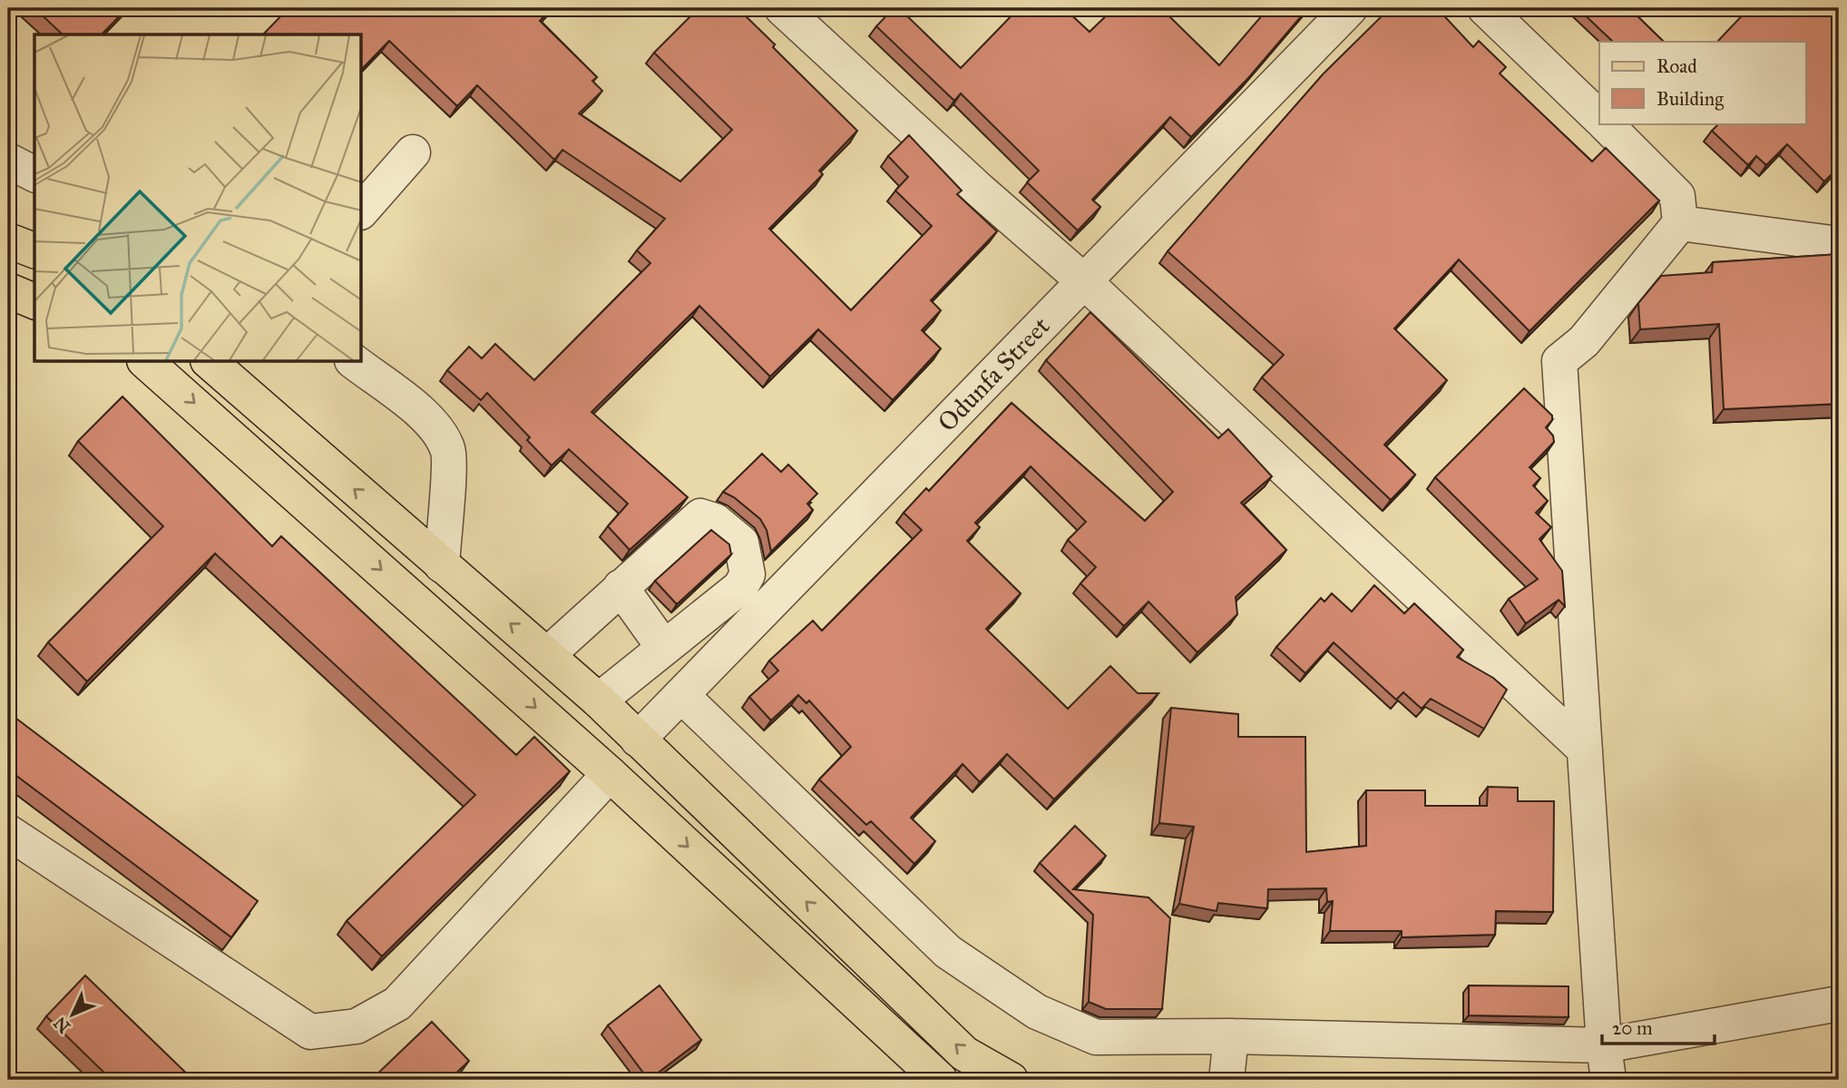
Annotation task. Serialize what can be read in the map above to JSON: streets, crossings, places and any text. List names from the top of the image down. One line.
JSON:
{"streets":{"street":["Odunfa Street"]},"legend":["Road","Building"],"scale_bar":"20 m","north":"bottom left"}
